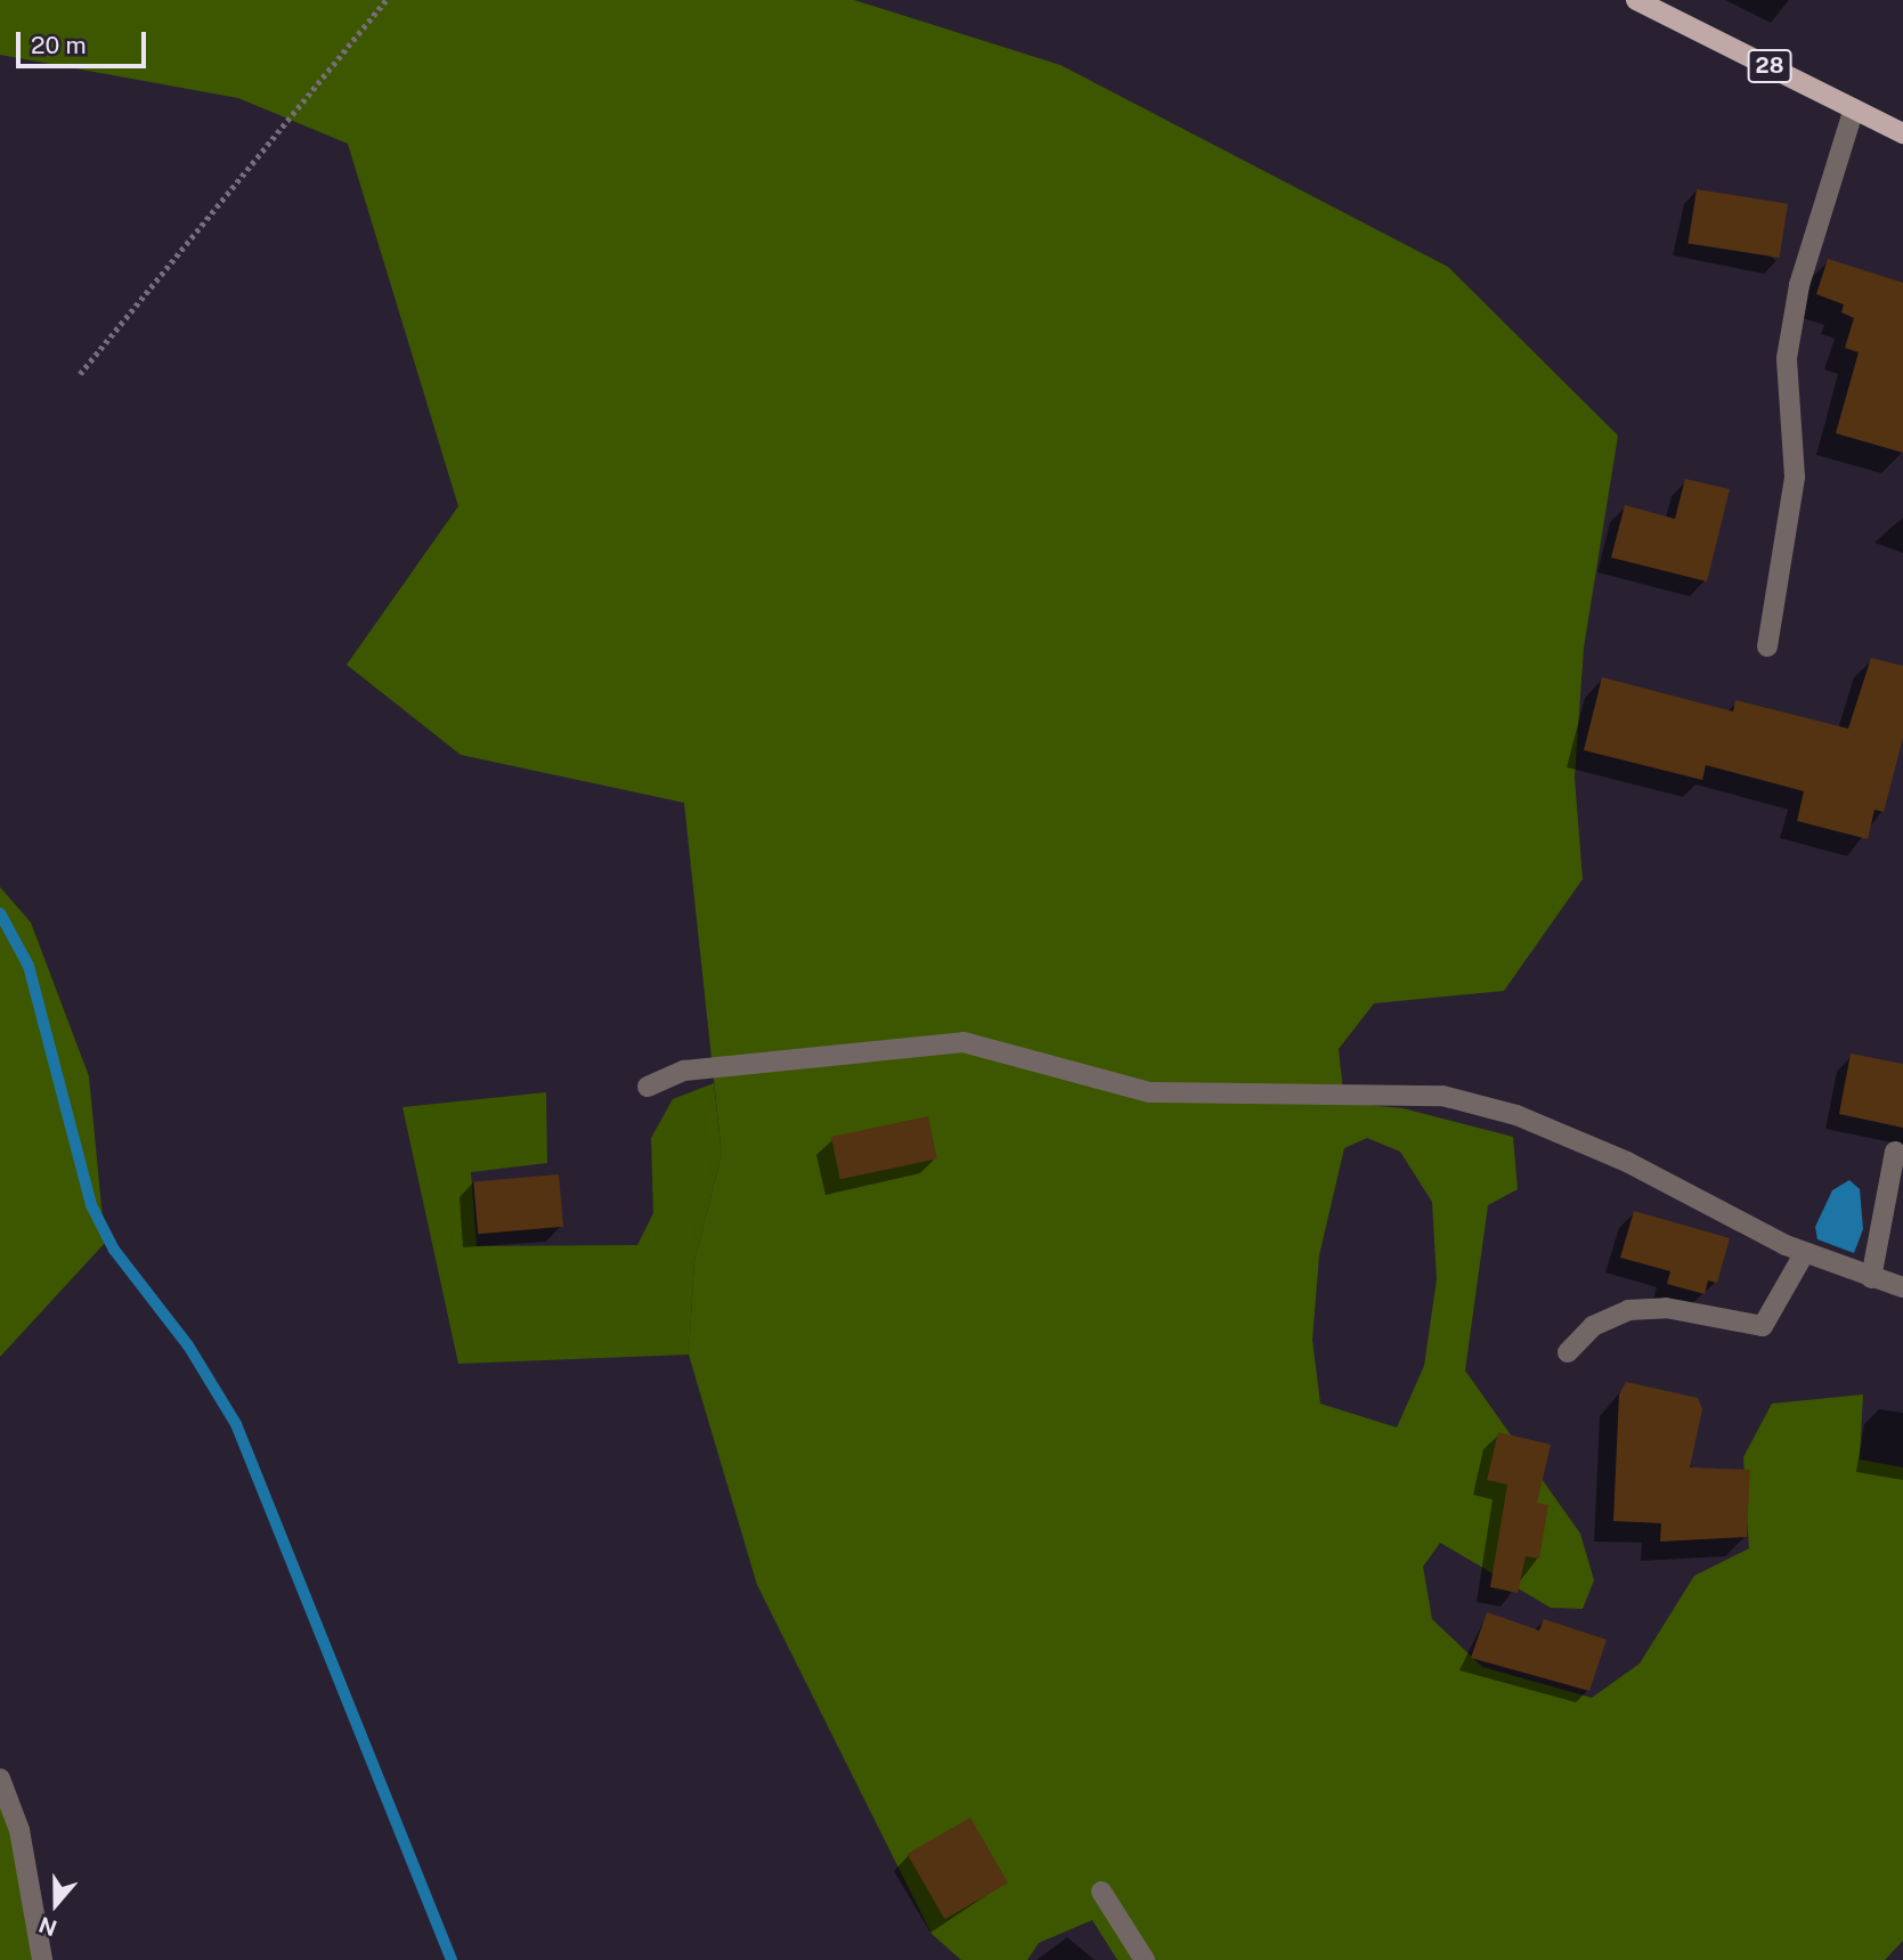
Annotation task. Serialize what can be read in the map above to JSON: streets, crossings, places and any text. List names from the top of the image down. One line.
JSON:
{"streets":{"main road":["28"]},"scale_bar":"20 m","north":"bottom"}
